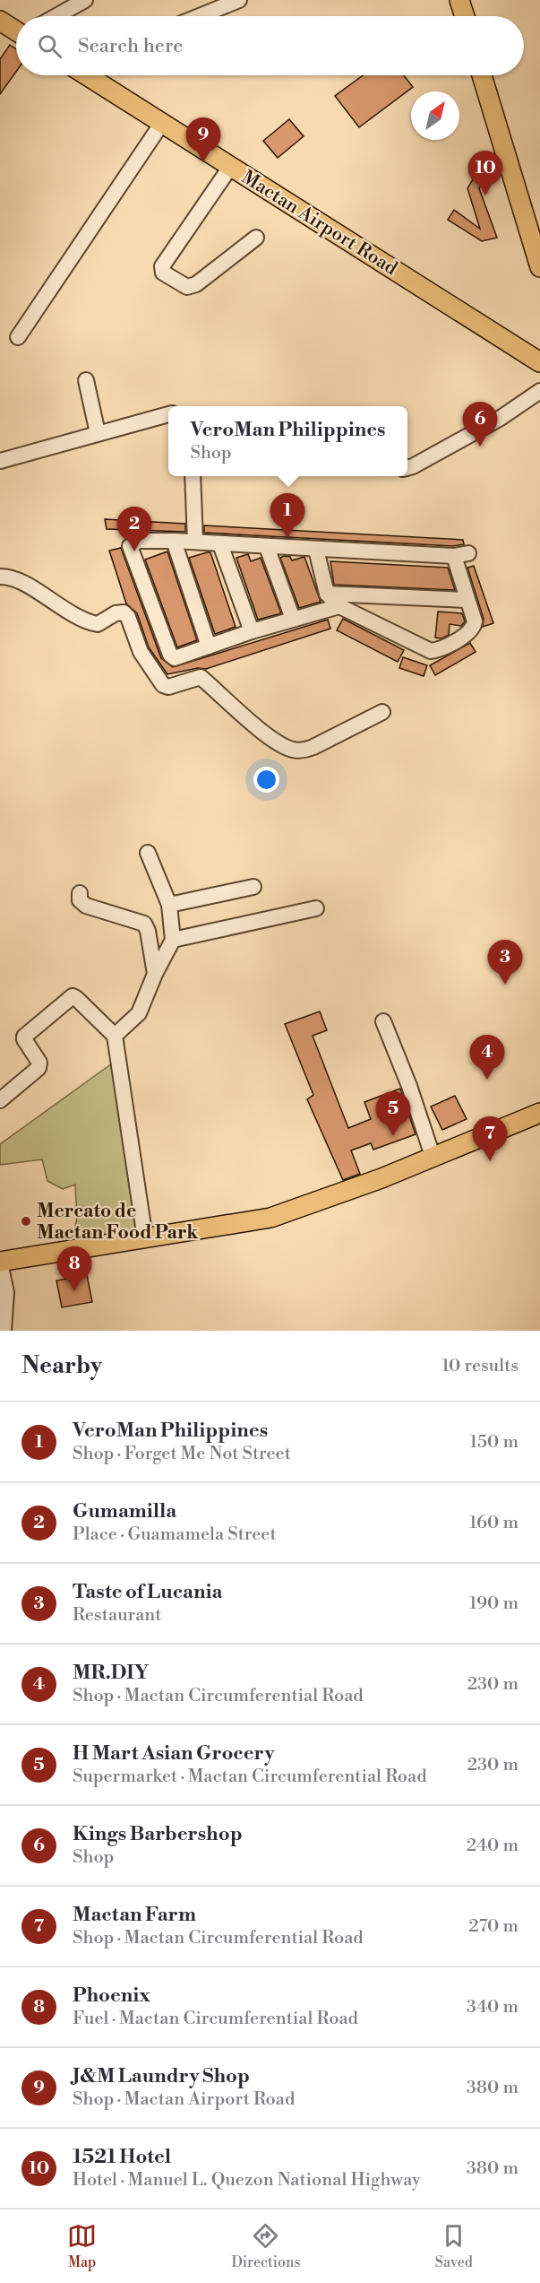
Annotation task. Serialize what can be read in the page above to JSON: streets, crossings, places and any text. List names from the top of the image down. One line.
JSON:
{"streets":{"main road":["Mactan Airport Road"]},"places":["Mercato de Mactan Food Park"],"north":"top right","page":{"search":"Search here","pins":["9","10","6","1","2","3","4","5","7","8"],"popup":["VeroMan Philippines","Shop"],"heading":["Nearby","10 results"],"list":[{"mark":"1","name":"VeroMan Philippines","note":"Shop · Forget Me Not Street","value":"150 m"},{"mark":"2","name":"Gumamilla","note":"Place · Guamamela Street","value":"160 m"},{"mark":"3","name":"Taste of Lucania","note":"Restaurant","value":"190 m"},{"mark":"4","name":"MR.DIY","note":"Shop · Mactan Circumferential Road","value":"230 m"},{"mark":"5","name":"H Mart Asian Grocery","note":"Supermarket · Mactan Circumferential Road","value":"230 m"},{"mark":"6","name":"Kings Barbershop","note":"Shop","value":"240 m"},{"mark":"7","name":"Mactan Farm","note":"Shop · Mactan Circumferential Road","value":"270 m"},{"mark":"8","name":"Phoenix","note":"Fuel · Mactan Circumferential Road","value":"340 m"},{"mark":"9","name":"J&M Laundry Shop","note":"Shop · Mactan Airport Road","value":"380 m"},{"mark":"10","name":"1521 Hotel","note":"Hotel · Manuel L. Quezon National Highway","value":"380 m"}],"nav":["Map","Directions","Saved"]}}
